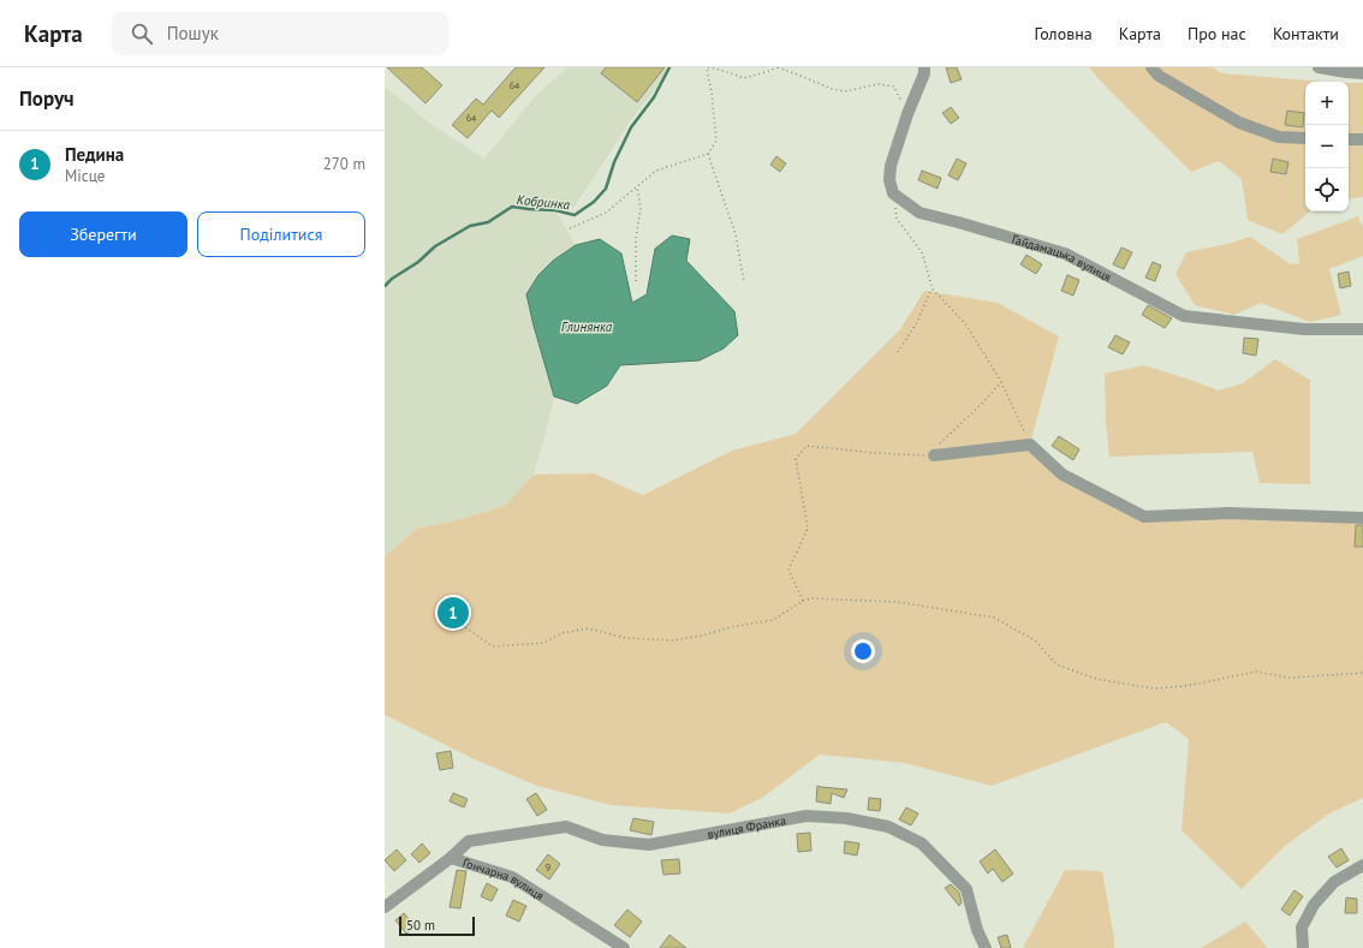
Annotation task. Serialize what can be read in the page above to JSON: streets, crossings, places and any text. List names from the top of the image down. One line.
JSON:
{"streets":{"street":["Гайдамацька вулиця","вулиця Франка","Гончарна вулиця"]},"crossings":[["вулиця Франка","Гончарна вулиця"]],"water":["Кобринка","Глинянка"],"house_numbers":["64","64","9"],"scale_bar":"50 m","page":{"header":"Карта","search":"Пошук","nav":["Головна","Карта","Про нас","Контакти"],"heading":"Поруч","map_buttons":["+","−"],"list":[{"mark":"1","name":"Педина","note":"Місце","value":"270 m"}],"buttons":["Зберегти","Поділитися"],"pins":"1","scale":"50 m"}}
